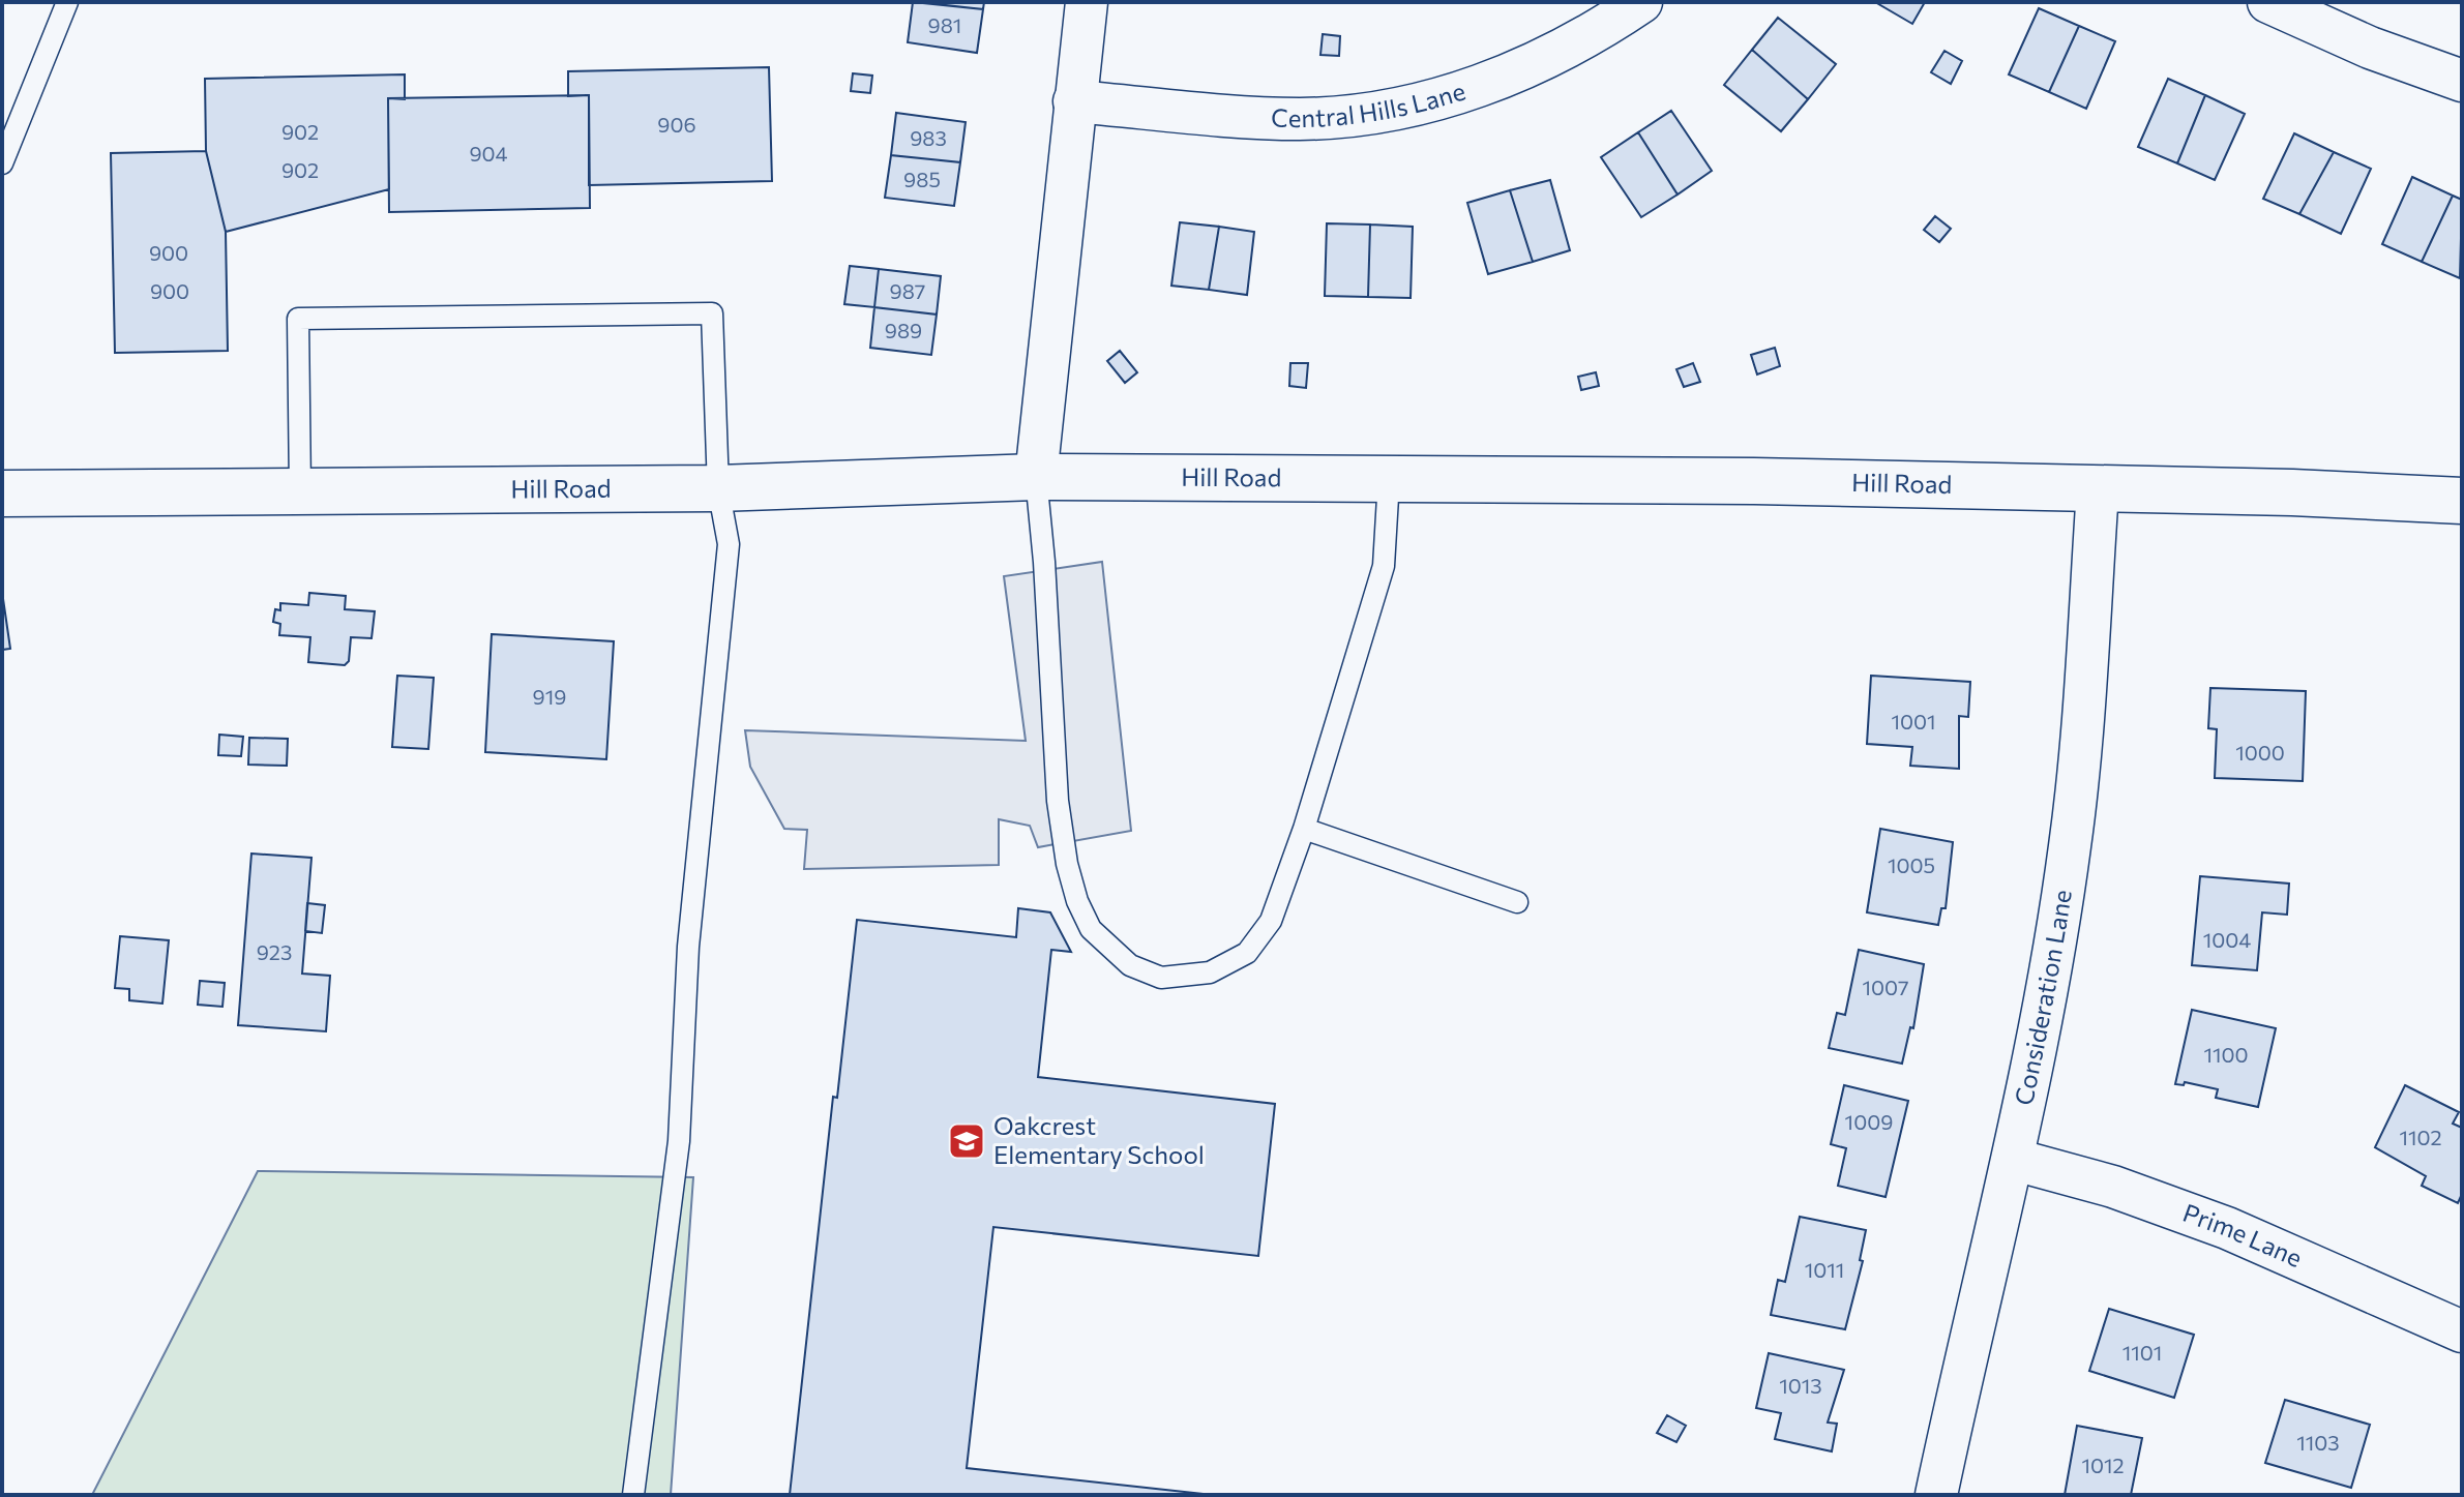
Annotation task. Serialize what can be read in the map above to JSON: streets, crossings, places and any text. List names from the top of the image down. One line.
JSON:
{"streets":{"street":["Central Hills Lane","Hill Road","Consideration Lane","Prime Lane"]},"crossings":[["Hill Road","Consideration Lane"],["Consideration Lane","Prime Lane"]],"places":{"school or university":["Oakcrest Elementary School"]},"house_numbers":["981","906","902","983","904","902","985","900","900","987","989","919","1001","1000","1005","1004","923","1007","1100","1009","1102","1011","1101","1013","1103","1012"]}
